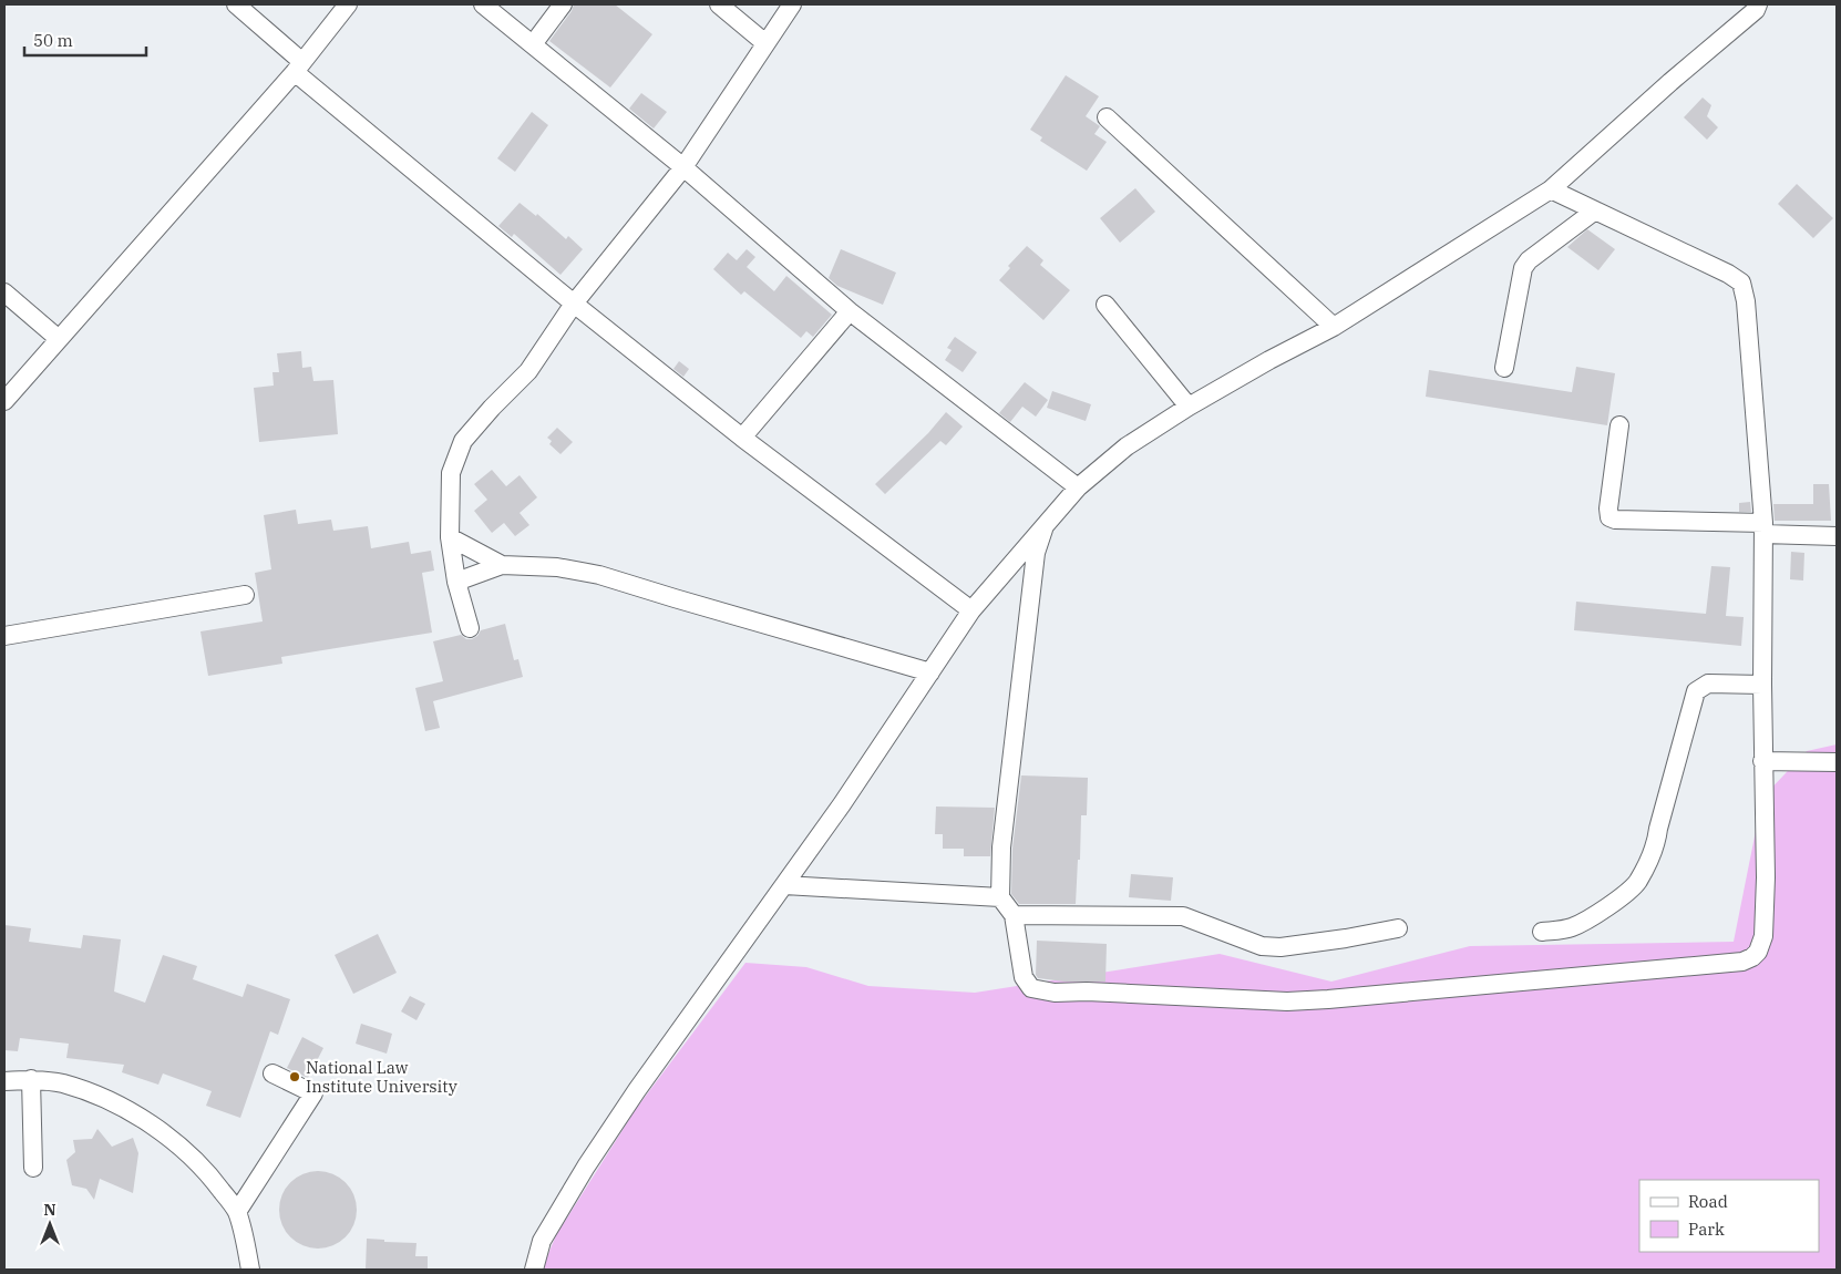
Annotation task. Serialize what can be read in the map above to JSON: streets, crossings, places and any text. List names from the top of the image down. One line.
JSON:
{"places":["National Law Institute University"],"legend":["Road","Park"],"scale_bar":"50 m","north":"top"}
